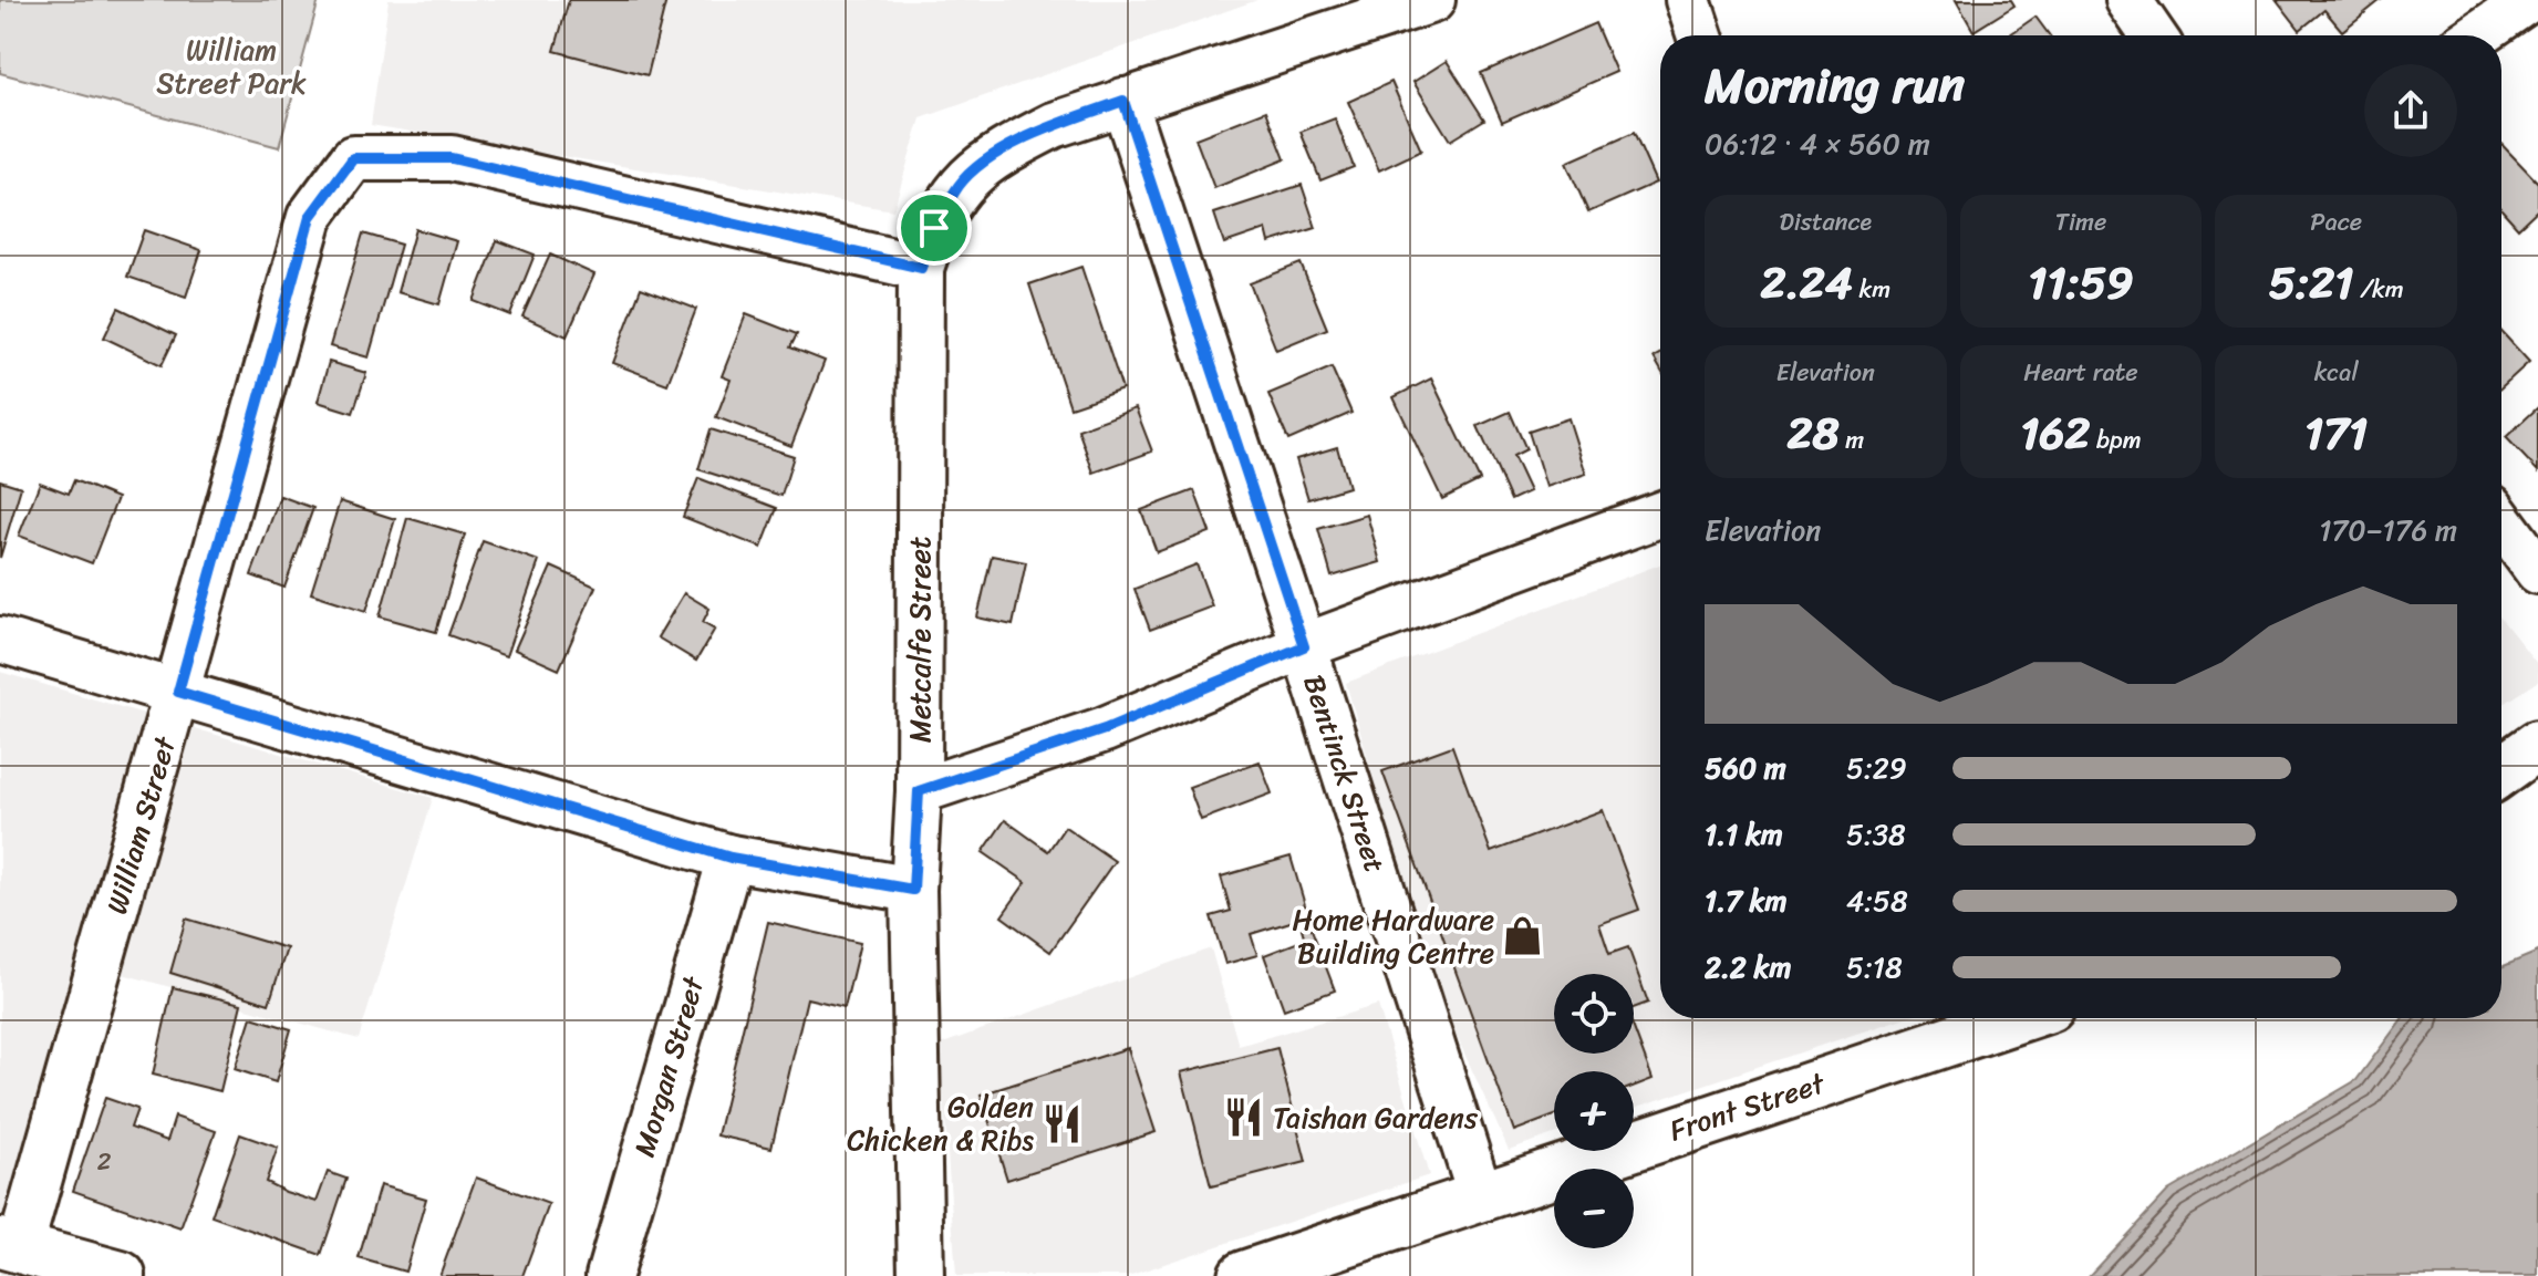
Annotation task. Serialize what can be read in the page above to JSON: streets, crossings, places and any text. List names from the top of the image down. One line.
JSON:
{"streets":{"main road":["Front Street"],"street":["Metcalfe Street","Bentinck Street","William Street","Morgan Street"]},"crossings":[["Metcalfe Street","Bentinck Street"],["Metcalfe Street","William Street"],["Bentinck Street","Front Street"]],"parks":["William Street Park"],"places":{"shop":["Home Hardware Building Centre"],"restaurant":["Taishan Gardens","Golden Chicken & Ribs"]},"house_numbers":["2"],"page":{"heading":["Morning run","06:12 · 4 × 560 m"],"stats":[["Distance","2.24 km"],["Time","11:59"],["Pace","5:21 /km"],["Elevation","28 m"],["Heart rate","162 bpm"],["kcal","171"]],"chart":["Elevation","170–176 m"],"list":[{"name":"560 m","note":"5:29"},{"name":"1.1 km","note":"5:38"},{"name":"1.7 km","note":"4:58"},{"name":"2.2 km","note":"5:18"}],"map_buttons":["+","−"]}}
